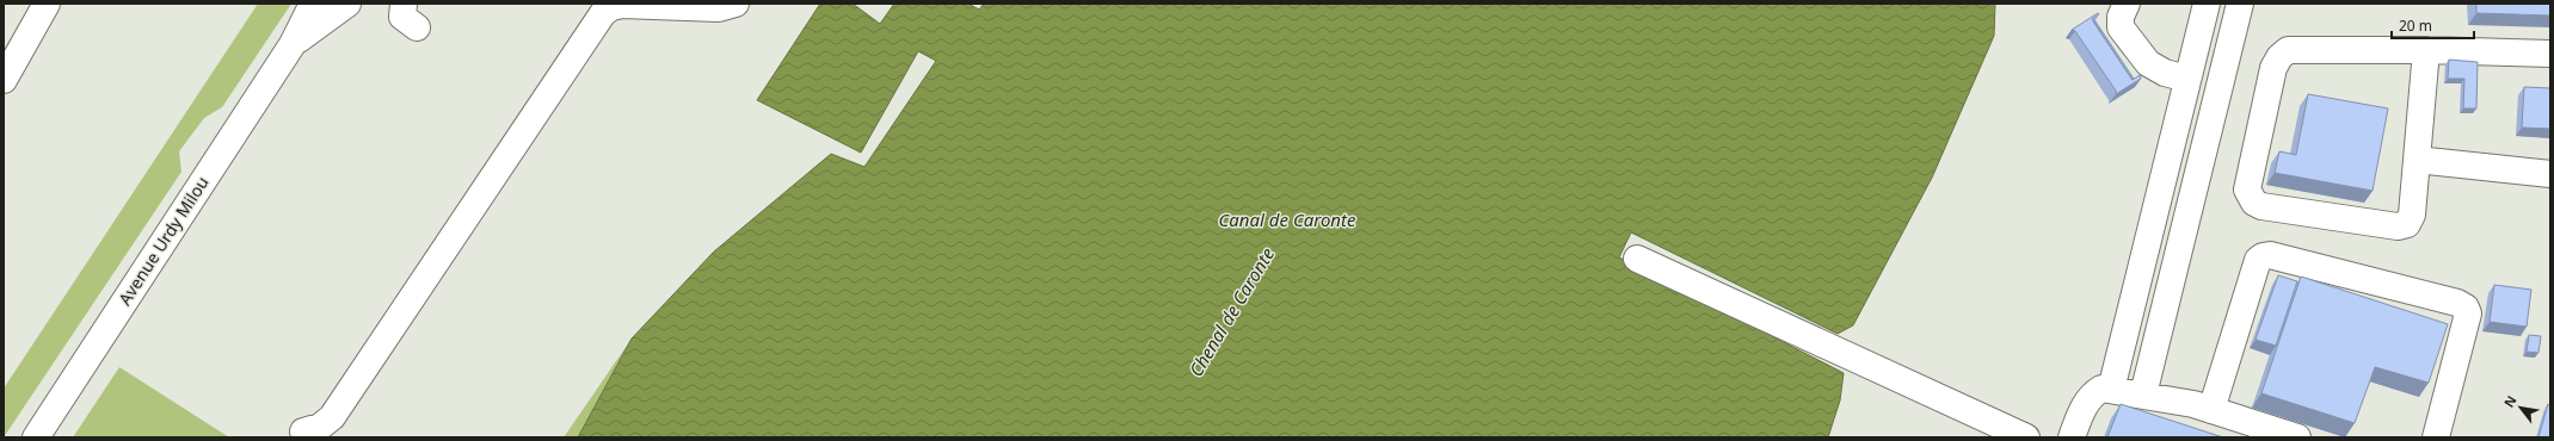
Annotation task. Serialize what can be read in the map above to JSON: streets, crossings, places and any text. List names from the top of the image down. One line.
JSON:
{"streets":{"street":["Avenue Urdy Milou"]},"water":["Canal de Caronte","Chenal de Caronte"],"scale_bar":"20 m","north":"top left"}
